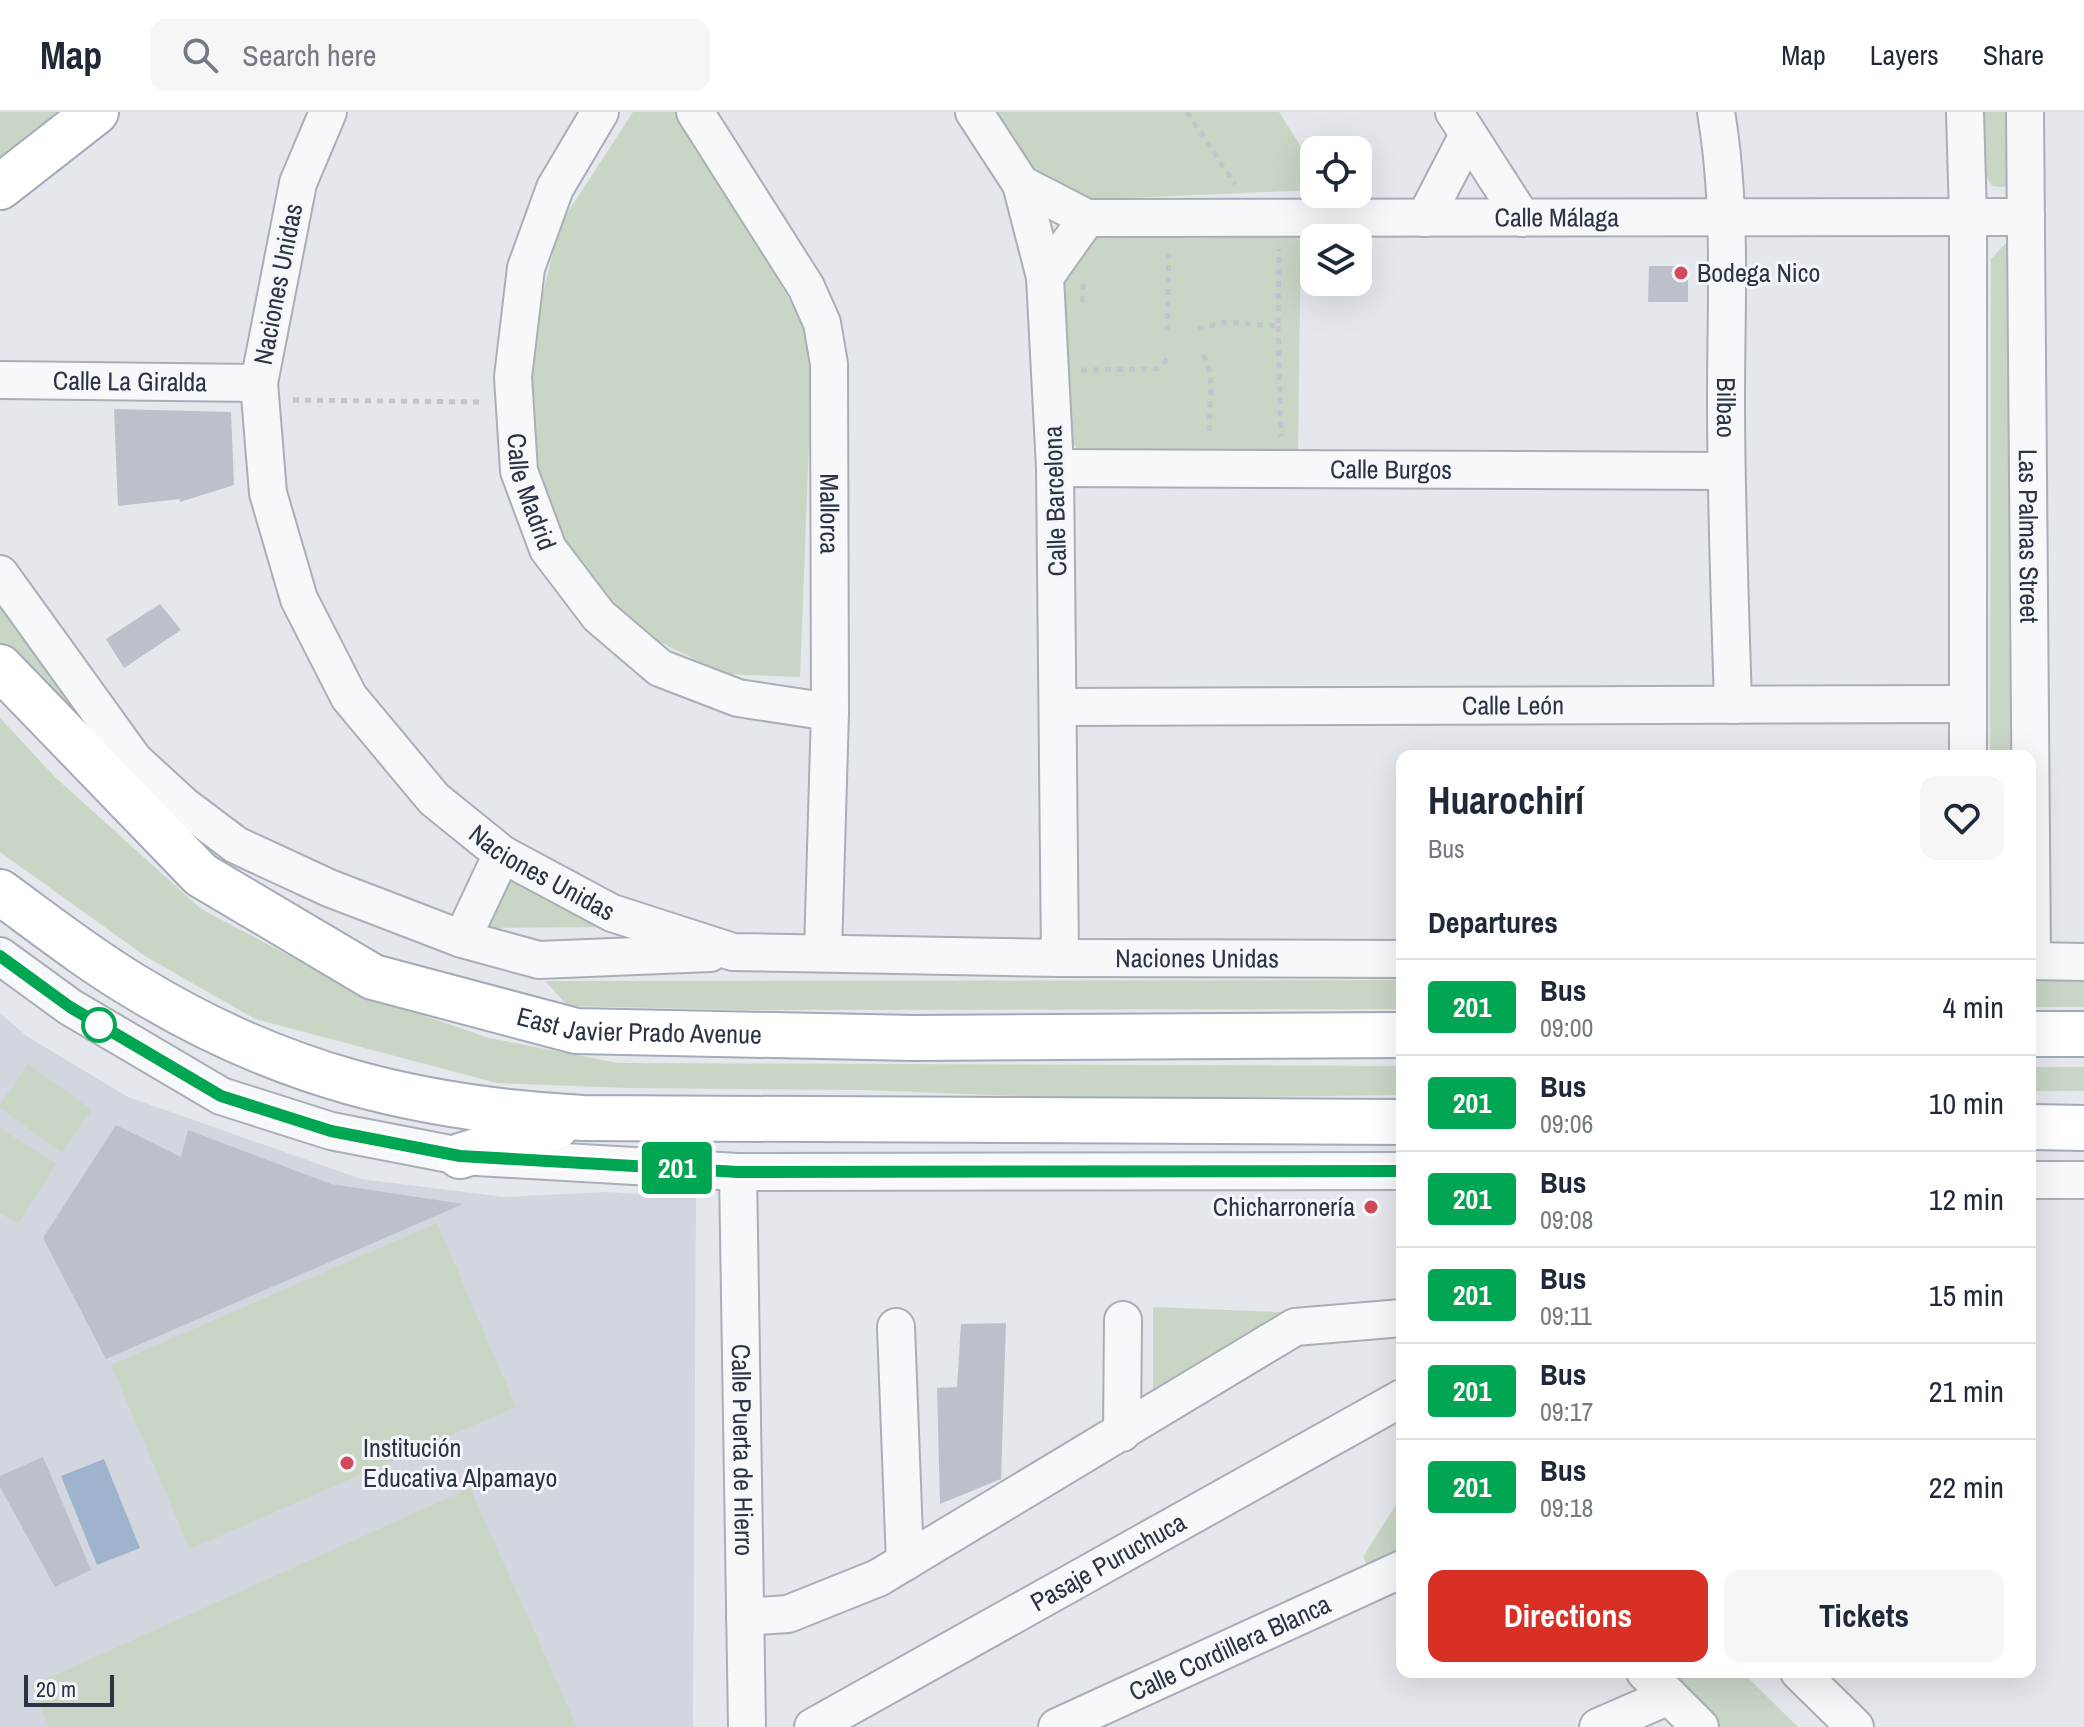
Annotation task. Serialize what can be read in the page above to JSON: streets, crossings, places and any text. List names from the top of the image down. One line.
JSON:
{"streets":{"main road":["East Javier Prado Avenue"],"street":["Calle Málaga","Naciones Unidas","Calle La Giralda","Bilbao","Calle Burgos","Calle Madrid","Calle Barcelona","Mallorca","Las Palmas Street","Calle León","Calle Puerta de Hierro","Pasaje Puruchuca","Calle Cordillera Blanca"]},"crossings":[["Calle Málaga","Bilbao"],["Calle Málaga","Las Palmas Street"],["Naciones Unidas","Calle La Giralda"],["Naciones Unidas","Calle Barcelona"],["Naciones Unidas","Mallorca"],["Bilbao","Calle Burgos"],["Bilbao","Calle León"],["Calle Burgos","Calle Barcelona"],["Calle Madrid","Mallorca"],["Calle Barcelona","Calle León"]],"places":["Bodega Nico","Chicharronería","Institución Educativa Alpamayo"],"lines":["bus line 201"],"scale_bar":"20 m","page":{"header":"Map","search":"Search here","nav":["Map","Layers","Share"],"on_map":"201","heading":[["Huarochirí","Bus"],"Departures"],"list":[{"mark":"201","name":"Bus","note":"09:00","value":"4 min"},{"mark":"201","name":"Bus","note":"09:06","value":"10 min"},{"mark":"201","name":"Bus","note":"09:08","value":"12 min"},{"mark":"201","name":"Bus","note":"09:11","value":"15 min"},{"mark":"201","name":"Bus","note":"09:17","value":"21 min"},{"mark":"201","name":"Bus","note":"09:18","value":"22 min"}],"buttons":["Directions","Tickets"],"scale":"20 m"}}
